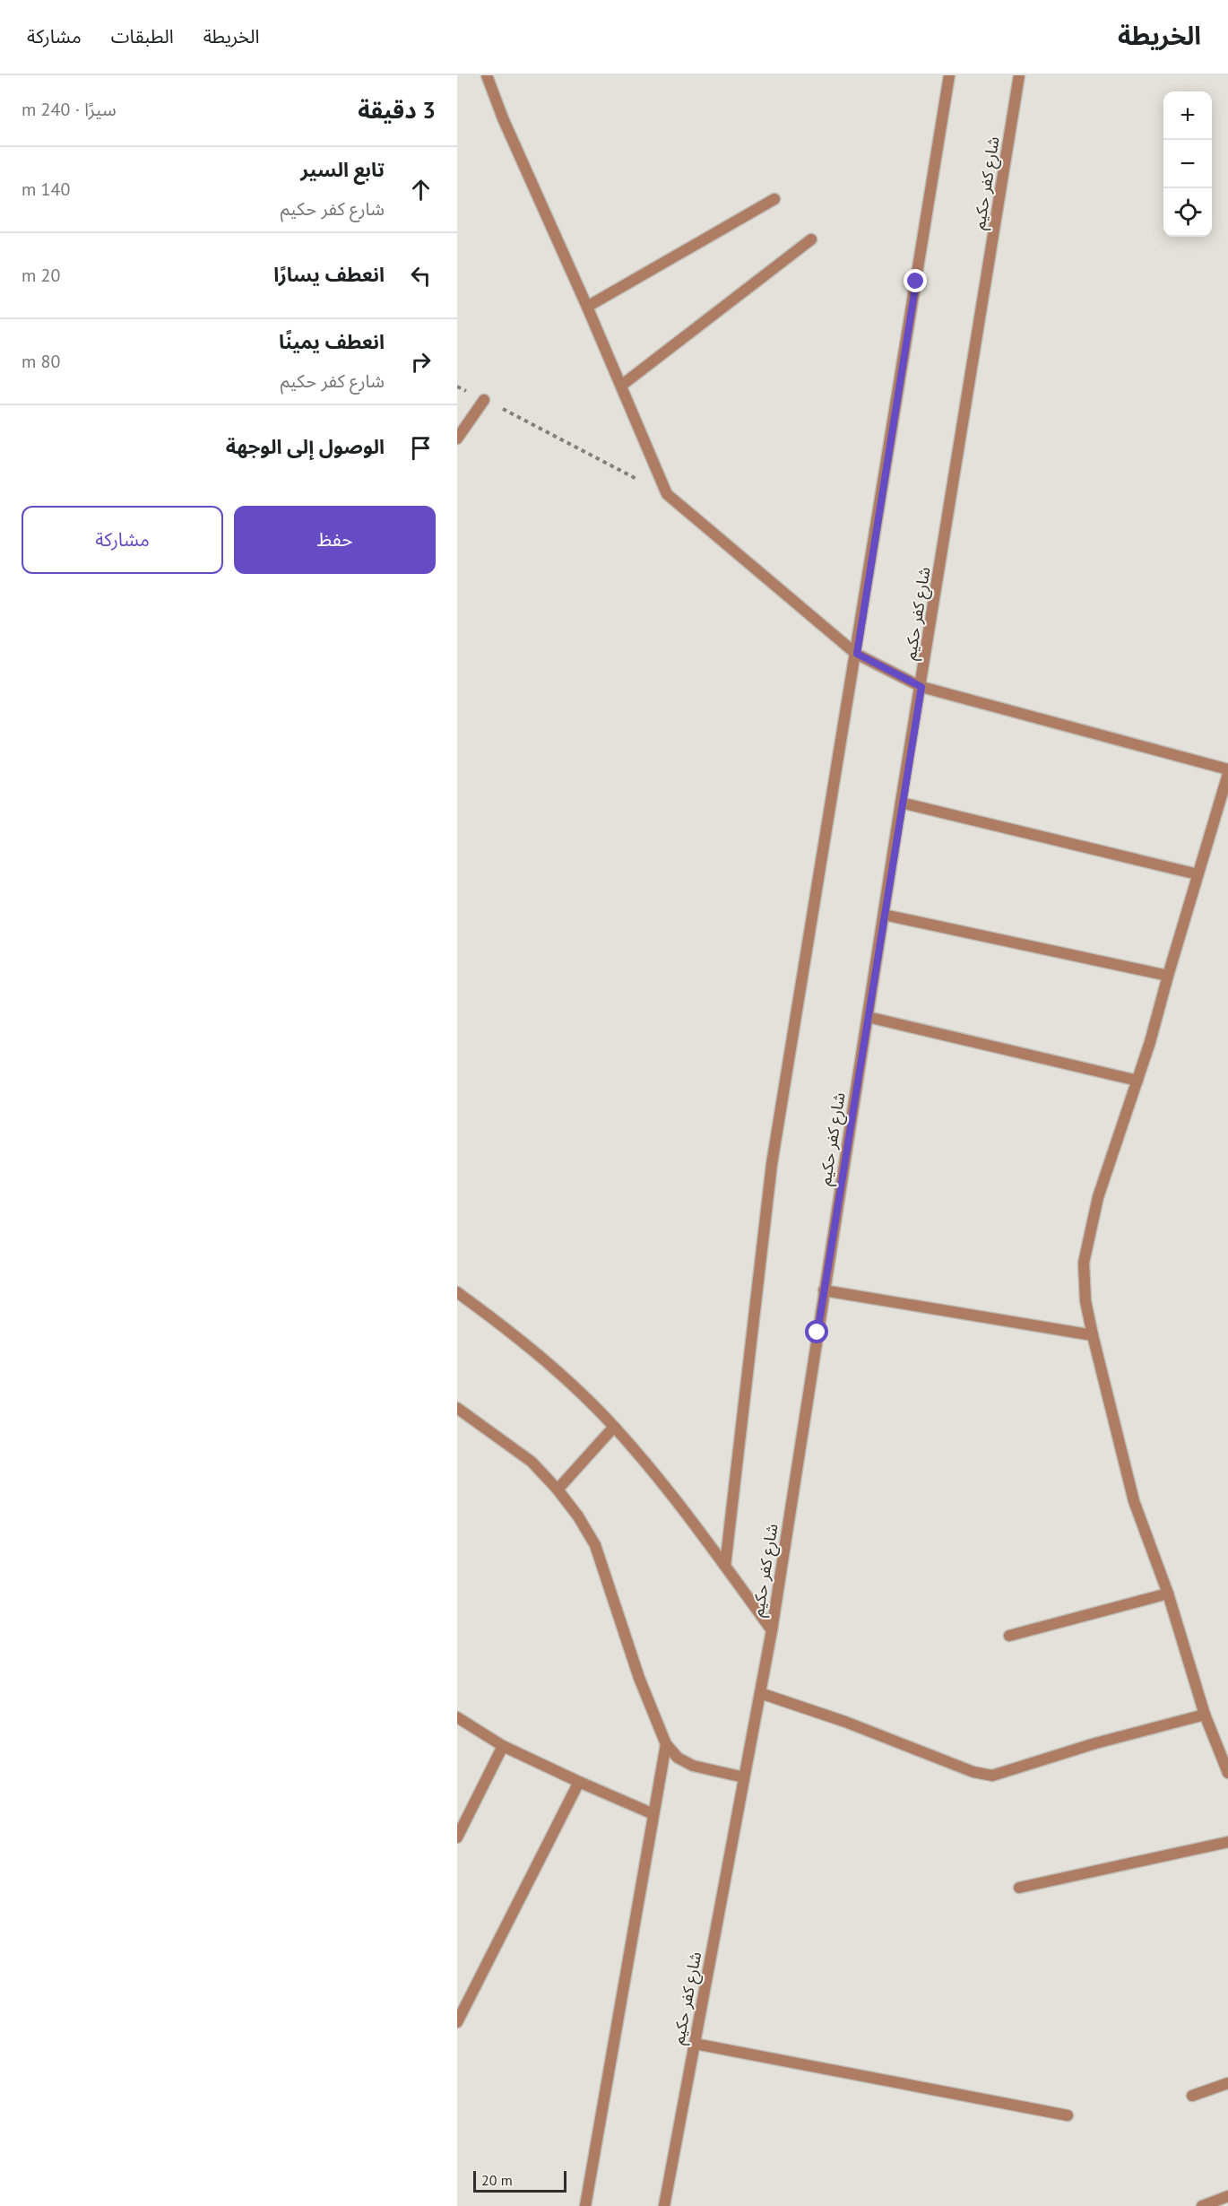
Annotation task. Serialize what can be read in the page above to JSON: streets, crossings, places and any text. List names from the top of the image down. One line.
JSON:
{"streets":{"street":["شارع كفر حكيم"]},"scale_bar":"20 m","page":{"header":"الخريطة","nav":["الخريطة","الطبقات","مشاركة"],"heading":["3 دقيقة","سيرًا · 240 m"],"map_buttons":["+","−"],"list":[["تابع السير","شارع كفر حكيم","140 m"],["انعطف يسارًا","20 m"],["انعطف يمينًا","شارع كفر حكيم","80 m"],"الوصول إلى الوجهة"],"buttons":["حفظ","مشاركة"],"scale":"20 m"}}
